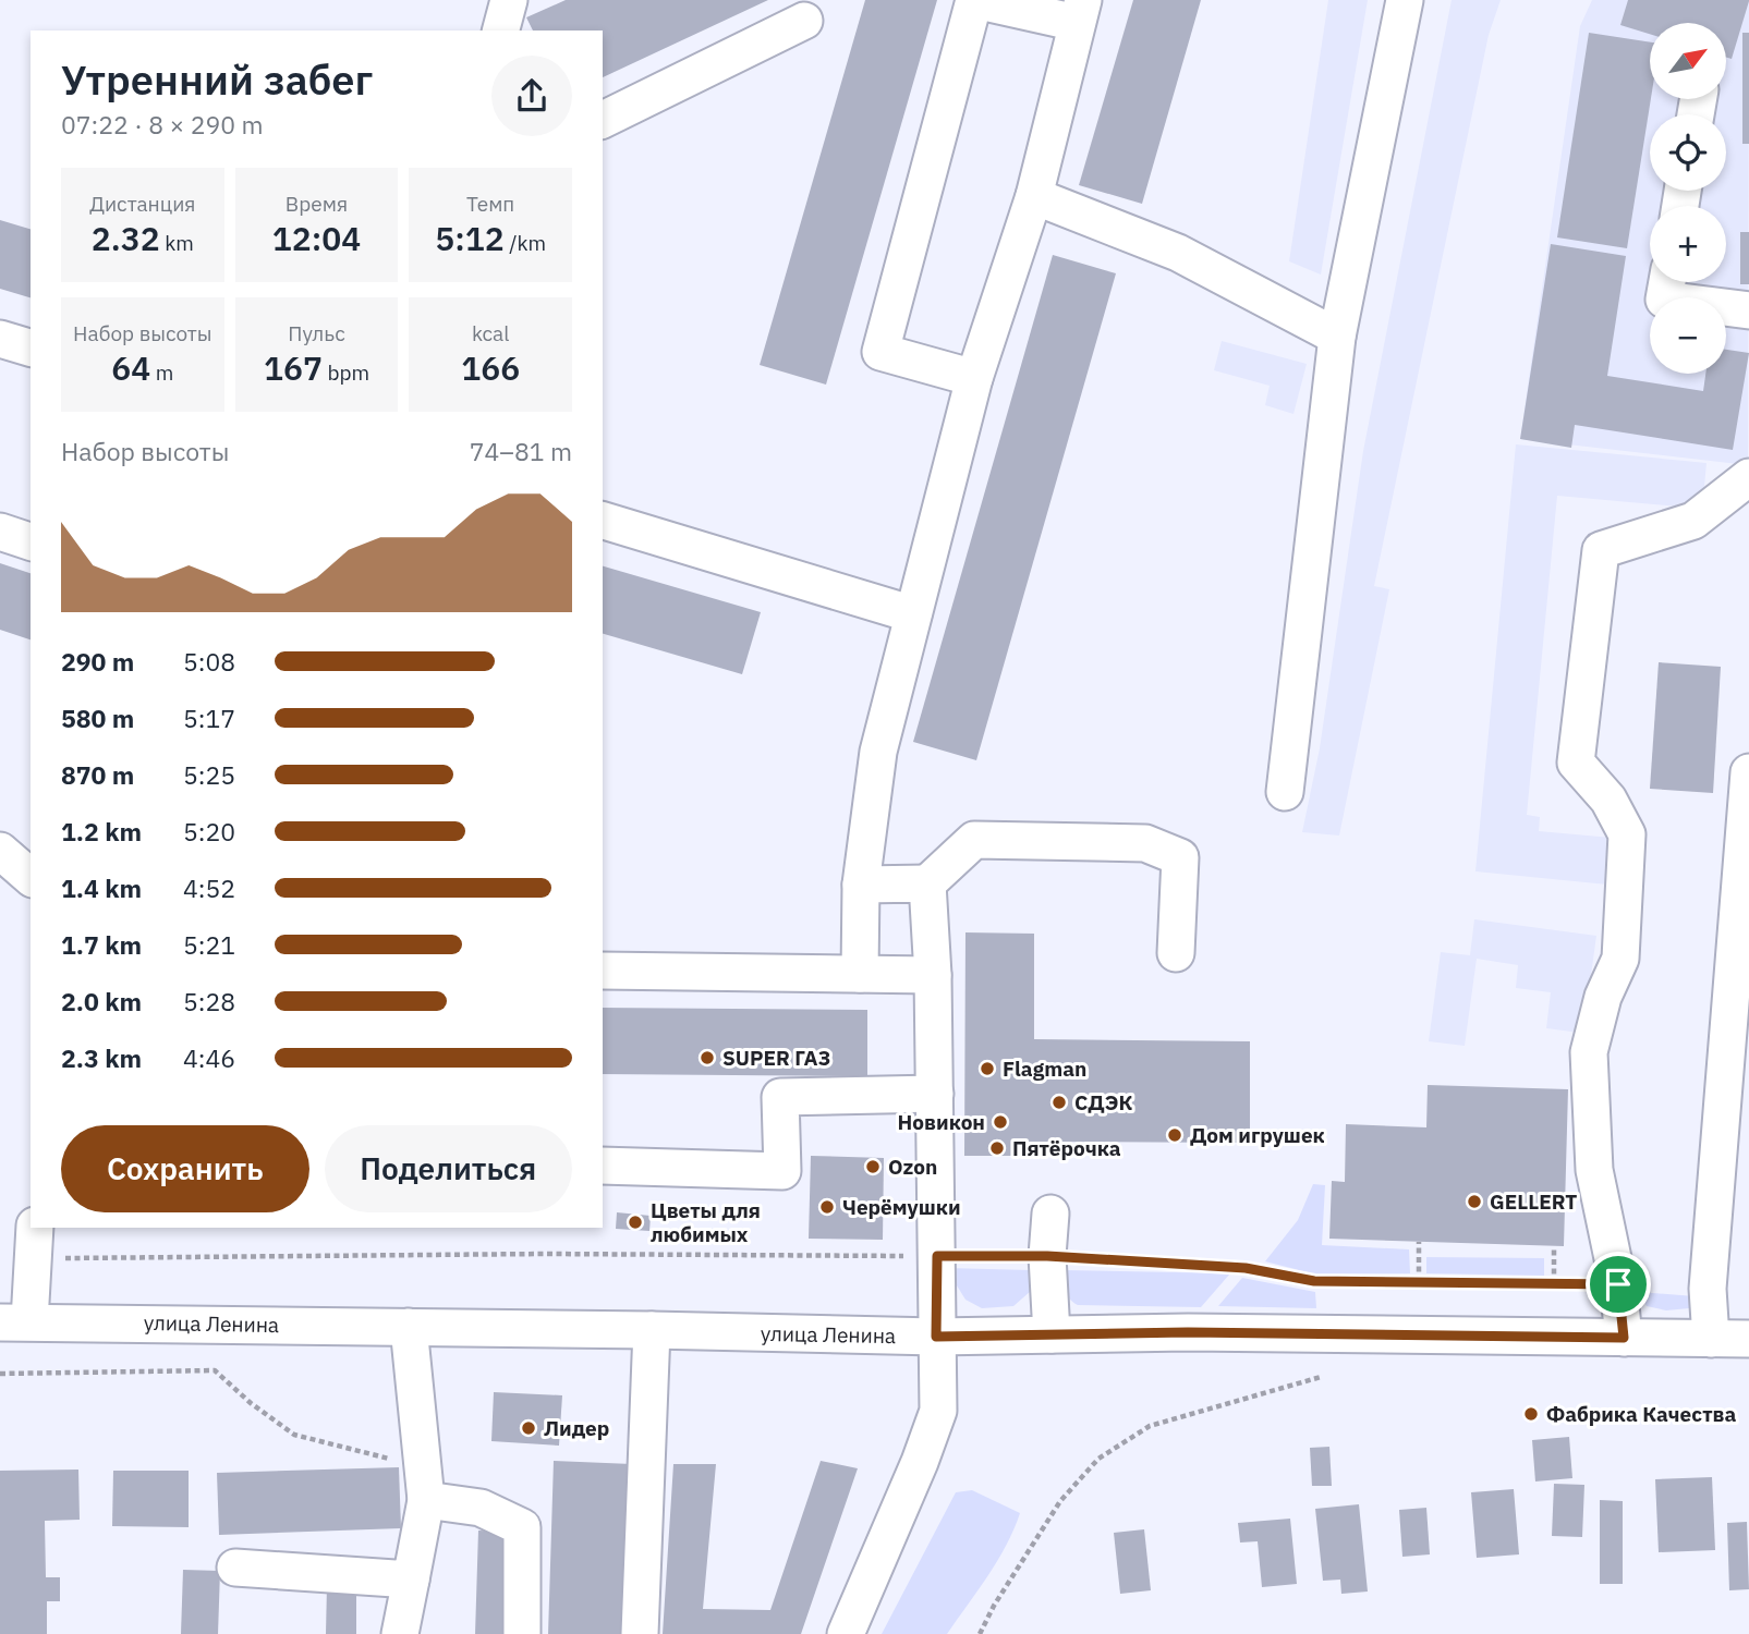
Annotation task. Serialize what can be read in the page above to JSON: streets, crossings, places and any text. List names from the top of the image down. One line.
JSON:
{"streets":{"street":["улица Ленина"]},"places":["SUPER ГАЗ","Flagman","СДЭК","Новикон","Дом игрушек","Пятёрочка","Ozon","GELLERT","Черёмушки","Цветы для любимых","Фабрика Качества","Лидер"],"north":"top right","page":{"map_buttons":["+","−"],"heading":["Утренний забег","07:22 · 8 × 290 m"],"stats":[["Дистанция","2.32 km"],["Время","12:04"],["Темп","5:12 /km"],["Набор высоты","64 m"],["Пульс","167 bpm"],["kcal","166"]],"chart":["Набор высоты","74–81 m"],"list":[{"name":"290 m","note":"5:08"},{"name":"580 m","note":"5:17"},{"name":"870 m","note":"5:25"},{"name":"1.2 km","note":"5:20"},{"name":"1.4 km","note":"4:52"},{"name":"1.7 km","note":"5:21"},{"name":"2.0 km","note":"5:28"},{"name":"2.3 km","note":"4:46"}],"buttons":["Сохранить","Поделиться"]}}
